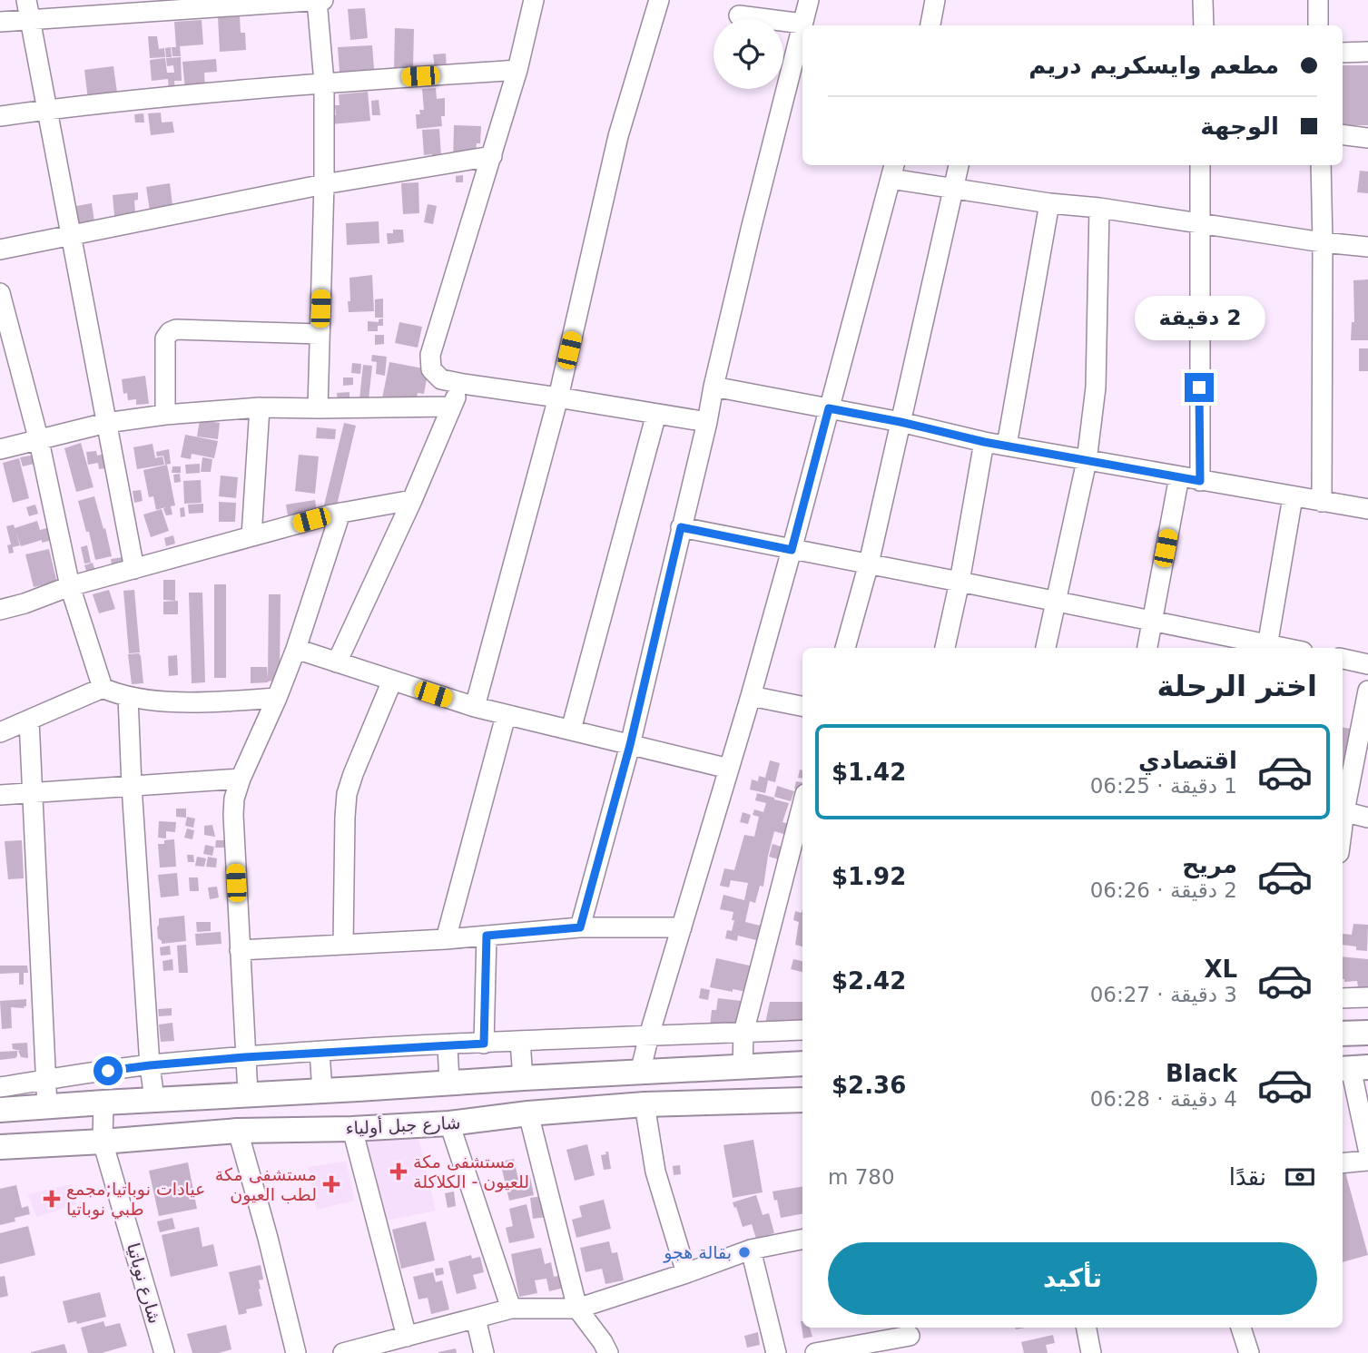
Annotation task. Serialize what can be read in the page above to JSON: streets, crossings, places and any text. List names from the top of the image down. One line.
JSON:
{"streets":{"main road":["شارع جبل أولياء"],"street":["شارع نوباتيا"]},"crossings":[["شارع جبل أولياء","شارع نوباتيا"]],"places":{"health":["مستشفى مكة للعيون - الكلاكلة","مستشفى مكة لطب العيون","عيادات نوباتيا;مجمع طبي نوباتيا"],"other":["بقالة هجو"]},"page":{"banner":["مطعم وايسكريم دريم","الوجهة"],"bubble":"2 دقيقة","heading":"اختر الرحلة","list":[{"name":"اقتصادي","note":"1 دقيقة · 06:25","value":"$1.42"},{"name":"مريح","note":"2 دقيقة · 06:26","value":"$1.92"},{"name":"XL","note":"3 دقيقة · 06:27","value":"$2.42"},{"name":"Black","note":"4 دقيقة · 06:28","value":"$2.36"}],"pay":["نقدًا","780 m"],"buttons":"تأكيد"}}
